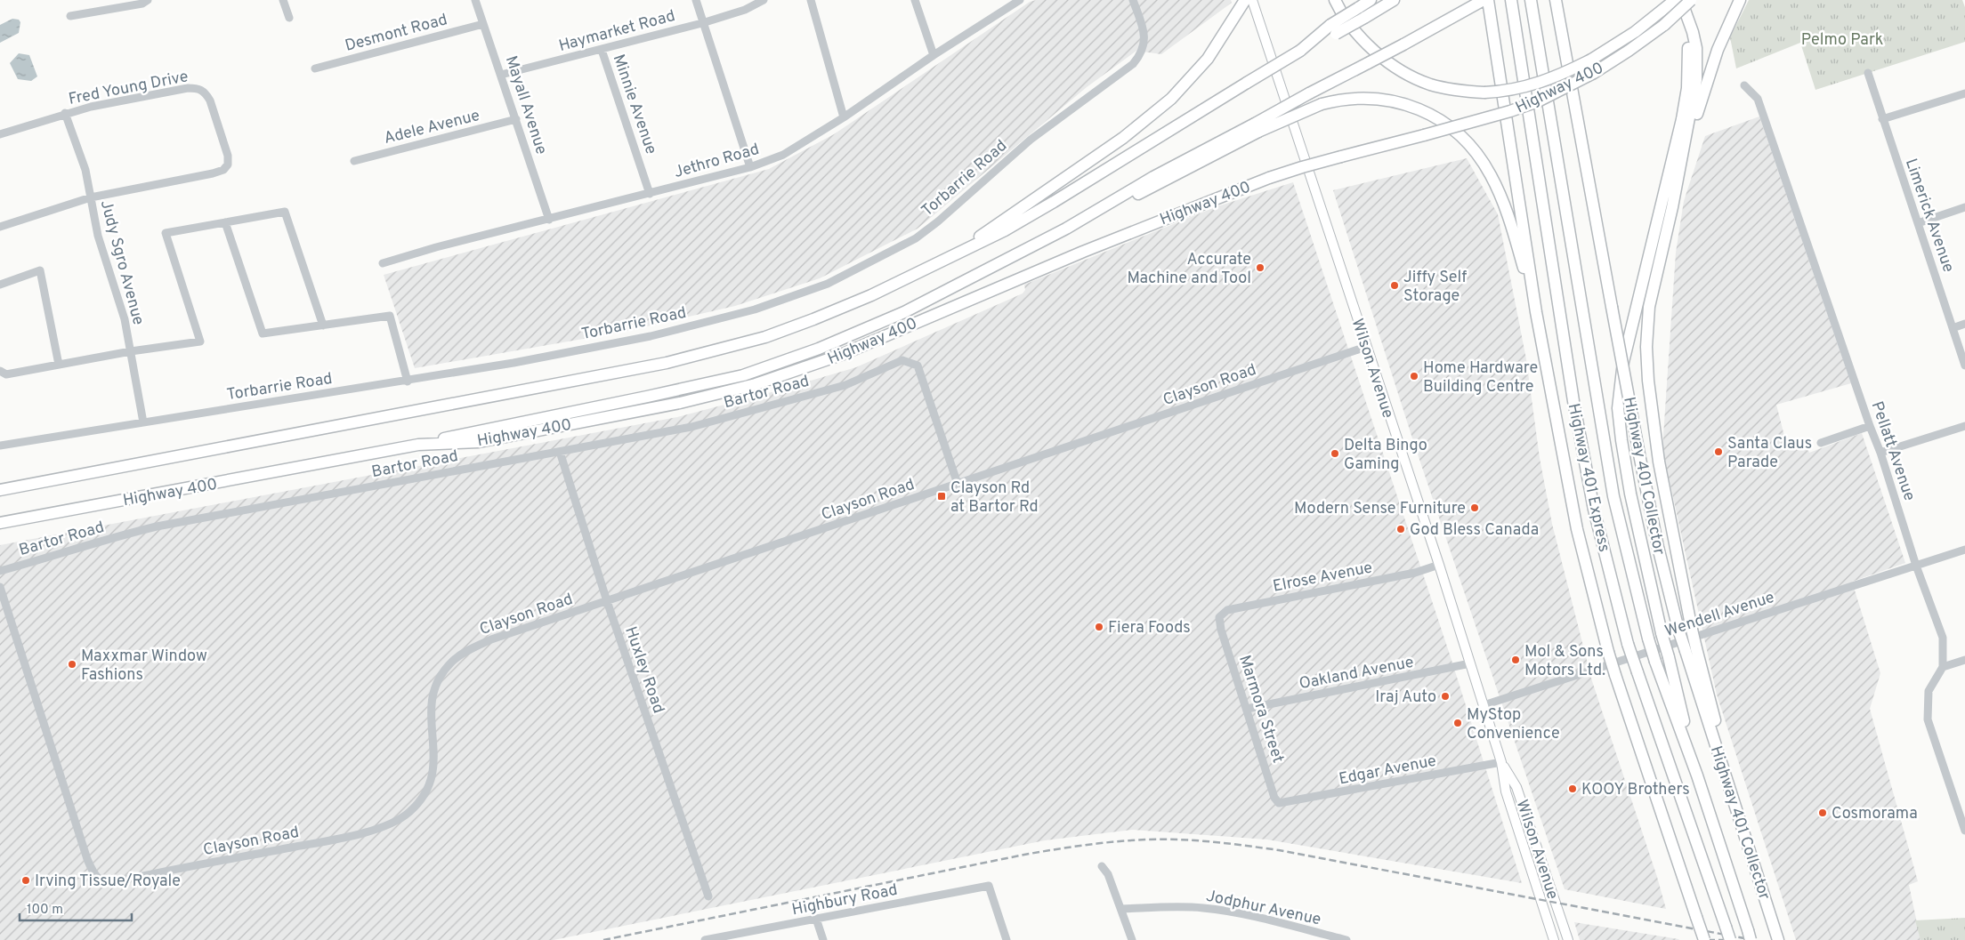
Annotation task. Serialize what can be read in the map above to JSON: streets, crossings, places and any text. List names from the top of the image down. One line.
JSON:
{"streets":{"highway":["Highway 400","Highway 401 Collector","Highway 401 Express"],"main road":["Wilson Avenue"],"street":["Haymarket Road","Desmont Road","Fred Young Drive","Minnie Avenue","Mayall Avenue","Adele Avenue","Jethro Road","Torbarrie Road","Limerick Avenue","Judy Sgro Avenue","Clayson Road","Bartor Road","Pellatt Avenue","Elrose Avenue","Wendell Avenue","Huxley Road","Oakland Avenue","Marmora Street","Edgar Avenue","Highbury Road","Jodphur Avenue"]},"crossings":[["Haymarket Road","Minnie Avenue"],["Haymarket Road","Mayall Avenue"],["Desmont Road","Mayall Avenue"],["Fred Young Drive","Judy Sgro Avenue"],["Minnie Avenue","Jethro Road"],["Mayall Avenue","Adele Avenue"],["Mayall Avenue","Jethro Road"],["Torbarrie Road","Judy Sgro Avenue"],["Wilson Avenue","Clayson Road"],["Wilson Avenue","Elrose Avenue"],["Wilson Avenue","Wendell Avenue"],["Wilson Avenue","Oakland Avenue"],["Wilson Avenue","Edgar Avenue"],["Clayson Road","Bartor Road"],["Clayson Road","Huxley Road"],["Bartor Road","Huxley Road"],["Pellatt Avenue","Wendell Avenue"],["Elrose Avenue","Marmora Street"],["Oakland Avenue","Marmora Street"],["Marmora Street","Edgar Avenue"]],"parks":["Pelmo Park"],"places":{"other":["Accurate Machine and Tool","Jiffy Self Storage","Home Hardware Building Centre","Santa Claus Parade","Delta Bingo Gaming","Modern Sense Furniture","God Bless Canada","Fiera Foods","Mol & Sons Motors Ltd.","Maxxmar Window Fashions","Iraj Auto","MyStop Convenience","KOOY Brothers","Cosmorama","Irving Tissue/Royale"],"transit":["Clayson Rd at Bartor Rd"]},"scale_bar":"100 m"}
